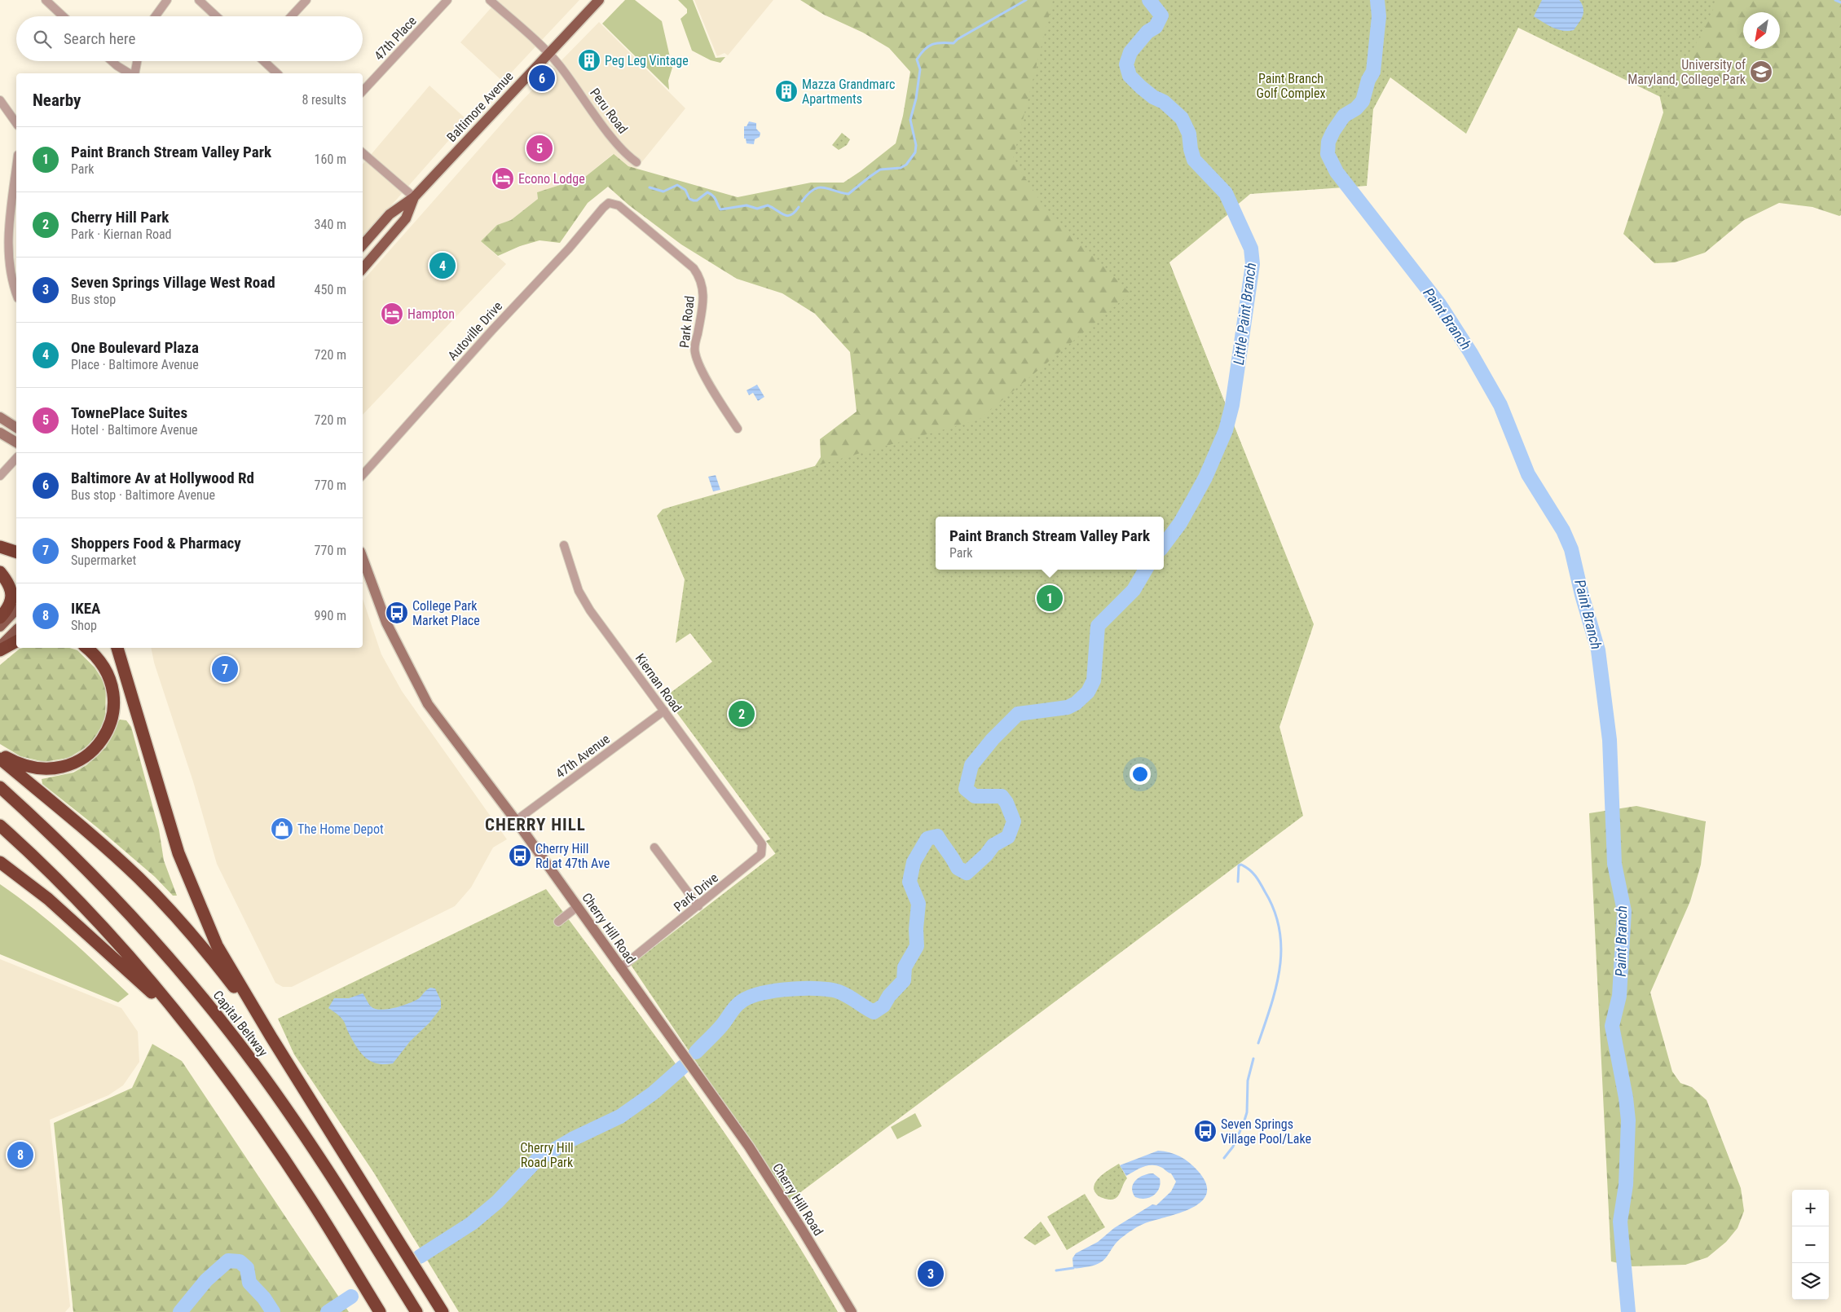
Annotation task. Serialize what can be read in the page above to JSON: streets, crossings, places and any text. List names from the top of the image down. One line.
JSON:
{"streets":{"highway":["Capital Beltway"],"main road":["Baltimore Avenue","Cherry Hill Road"],"street":["47th Place","Peru Road","Park Road","Autoville Drive","Kiernan Road","47th Avenue","Park Drive"]},"crossings":[["Baltimore Avenue","Peru Road"],["Park Road","Autoville Drive"],["Kiernan Road","47th Avenue"],["Kiernan Road","Park Drive"],["47th Avenue","Cherry Hill Road"],["Park Drive","Cherry Hill Road"]],"districts":["CHERRY HILL"],"water":["Little Paint Branch","Paint Branch"],"parks":["Paint Branch Golf Complex","Cherry Hill Road Park"],"places":{"building":["Peg Leg Vintage","Mazza Grandmarc Apartments"],"school or university":["University of Maryland, College Park"],"hotel":["Econo Lodge","Hampton"],"bus stop":["College Park Market Place","Cherry Hill Rd at 47th Ave","Seven Springs Village Pool/Lake"],"shop":["The Home Depot"]},"north":"bottom left","page":{"search":"Search here","pins":["6","5","4","1","7","2","8","3"],"heading":["Nearby","8 results"],"list":[{"mark":"1","name":"Paint Branch Stream Valley Park","note":"Park","value":"160 m"},{"mark":"2","name":"Cherry Hill Park","note":"Park · Kiernan Road","value":"340 m"},{"mark":"3","name":"Seven Springs Village West Road","note":"Bus stop","value":"450 m"},{"mark":"4","name":"One Boulevard Plaza","note":"Place · Baltimore Avenue","value":"720 m"},{"mark":"5","name":"TownePlace Suites","note":"Hotel · Baltimore Avenue","value":"720 m"},{"mark":"6","name":"Baltimore Av at Hollywood Rd","note":"Bus stop · Baltimore Avenue","value":"770 m"},{"mark":"7","name":"Shoppers Food & Pharmacy","note":"Supermarket","value":"770 m"},{"mark":"8","name":"IKEA","note":"Shop","value":"990 m"}],"popup":["Paint Branch Stream Valley Park","Park"],"map_buttons":["+","−"]}}
